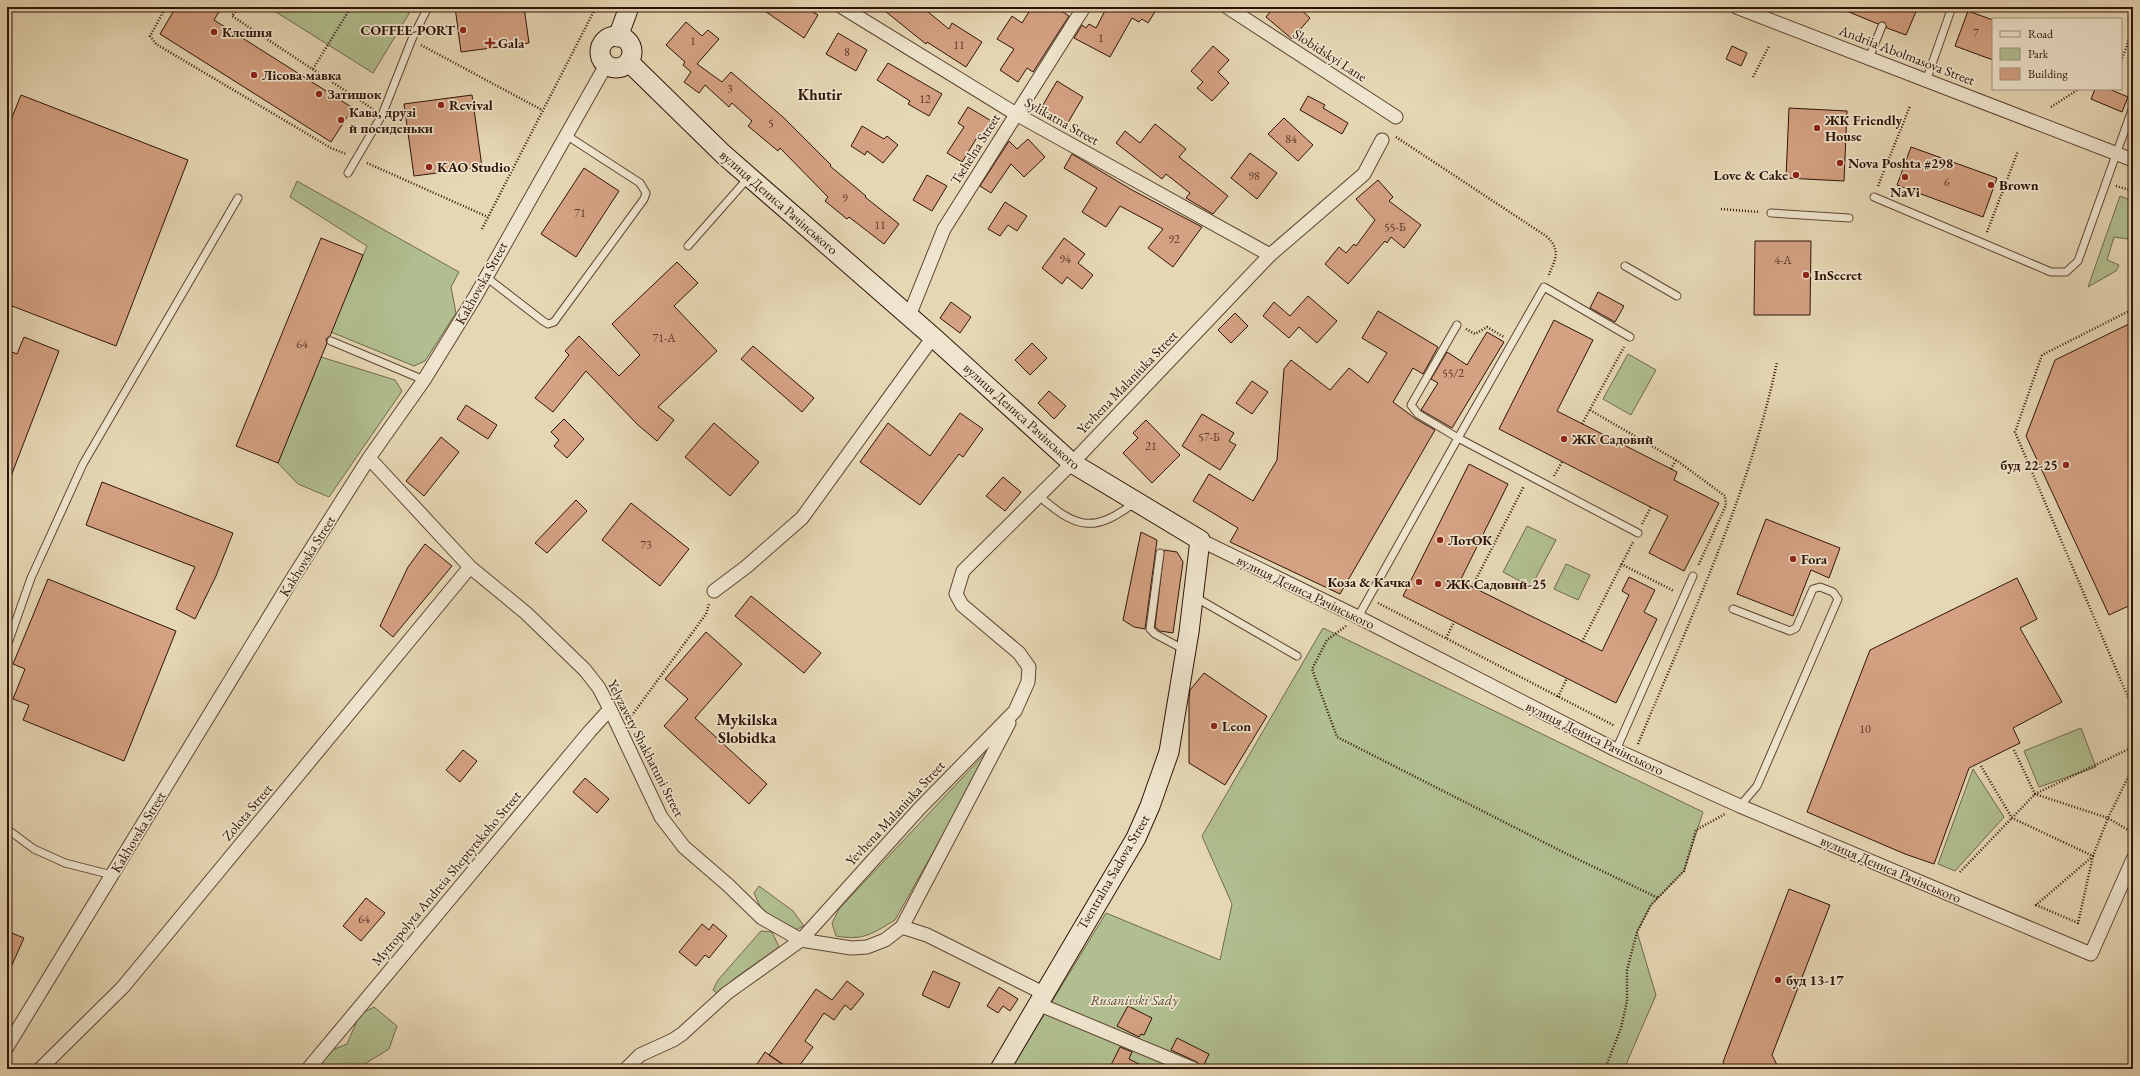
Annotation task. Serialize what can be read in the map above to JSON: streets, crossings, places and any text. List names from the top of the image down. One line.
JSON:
{"streets":{"main road":["вулиця Дениса Рачінського","Tsentralna Sadova Street"],"street":["Slobidskyi Lane","Andriia Abolmasova Street","Sylikatna Street","Tsehelna Street","Kakhovska Street","Yevhena Malaniuka Street","Yelyzavety Shakhatuni Street","Zolota Street","Mytropolyta Andreia Sheptytskoho Street"]},"crossings":[["Sylikatna Street","Tsehelna Street"],["Sylikatna Street","Yevhena Malaniuka Street"],["Tsehelna Street","вулиця Дениса Рачінського"],["вулиця Дениса Рачінського","Kakhovska Street"],["вулиця Дениса Рачінського","Yevhena Malaniuka Street"],["вулиця Дениса Рачінського","Tsentralna Sadova Street"],["Kakhovska Street","Yelyzavety Shakhatuni Street"],["Yevhena Malaniuka Street","Yelyzavety Shakhatuni Street"],["Yelyzavety Shakhatuni Street","Zolota Street"],["Yelyzavety Shakhatuni Street","Mytropolyta Andreia Sheptytskoho Street"]],"districts":["Khutir","Mykilska Slobidka"],"parks":["Rusanivski Sady"],"places":{"other":["COFFEE-PORT","Клешня","Лісова мавка","Затишок","Revival","Кава, друзі й посиденьки","ЖК Friendly House","Nova Poshta #298","KAO Studio","Love & Cake","NaVi","Brown","InSecret","ЖК Садовий","буд 22-25","ЛотОК","Fora","Коза & Качка","ЖК Садовий-25","Leon","буд 13-17"],"health":["Gala"]},"house_numbers":["7","1","1","11","8","3","12","5","84","98","6","9","71","11","55-Б","92","94","4-А","71-А","64","55/2","57-Б","21","73","10","64"],"legend":["Road","Park","Building"]}
